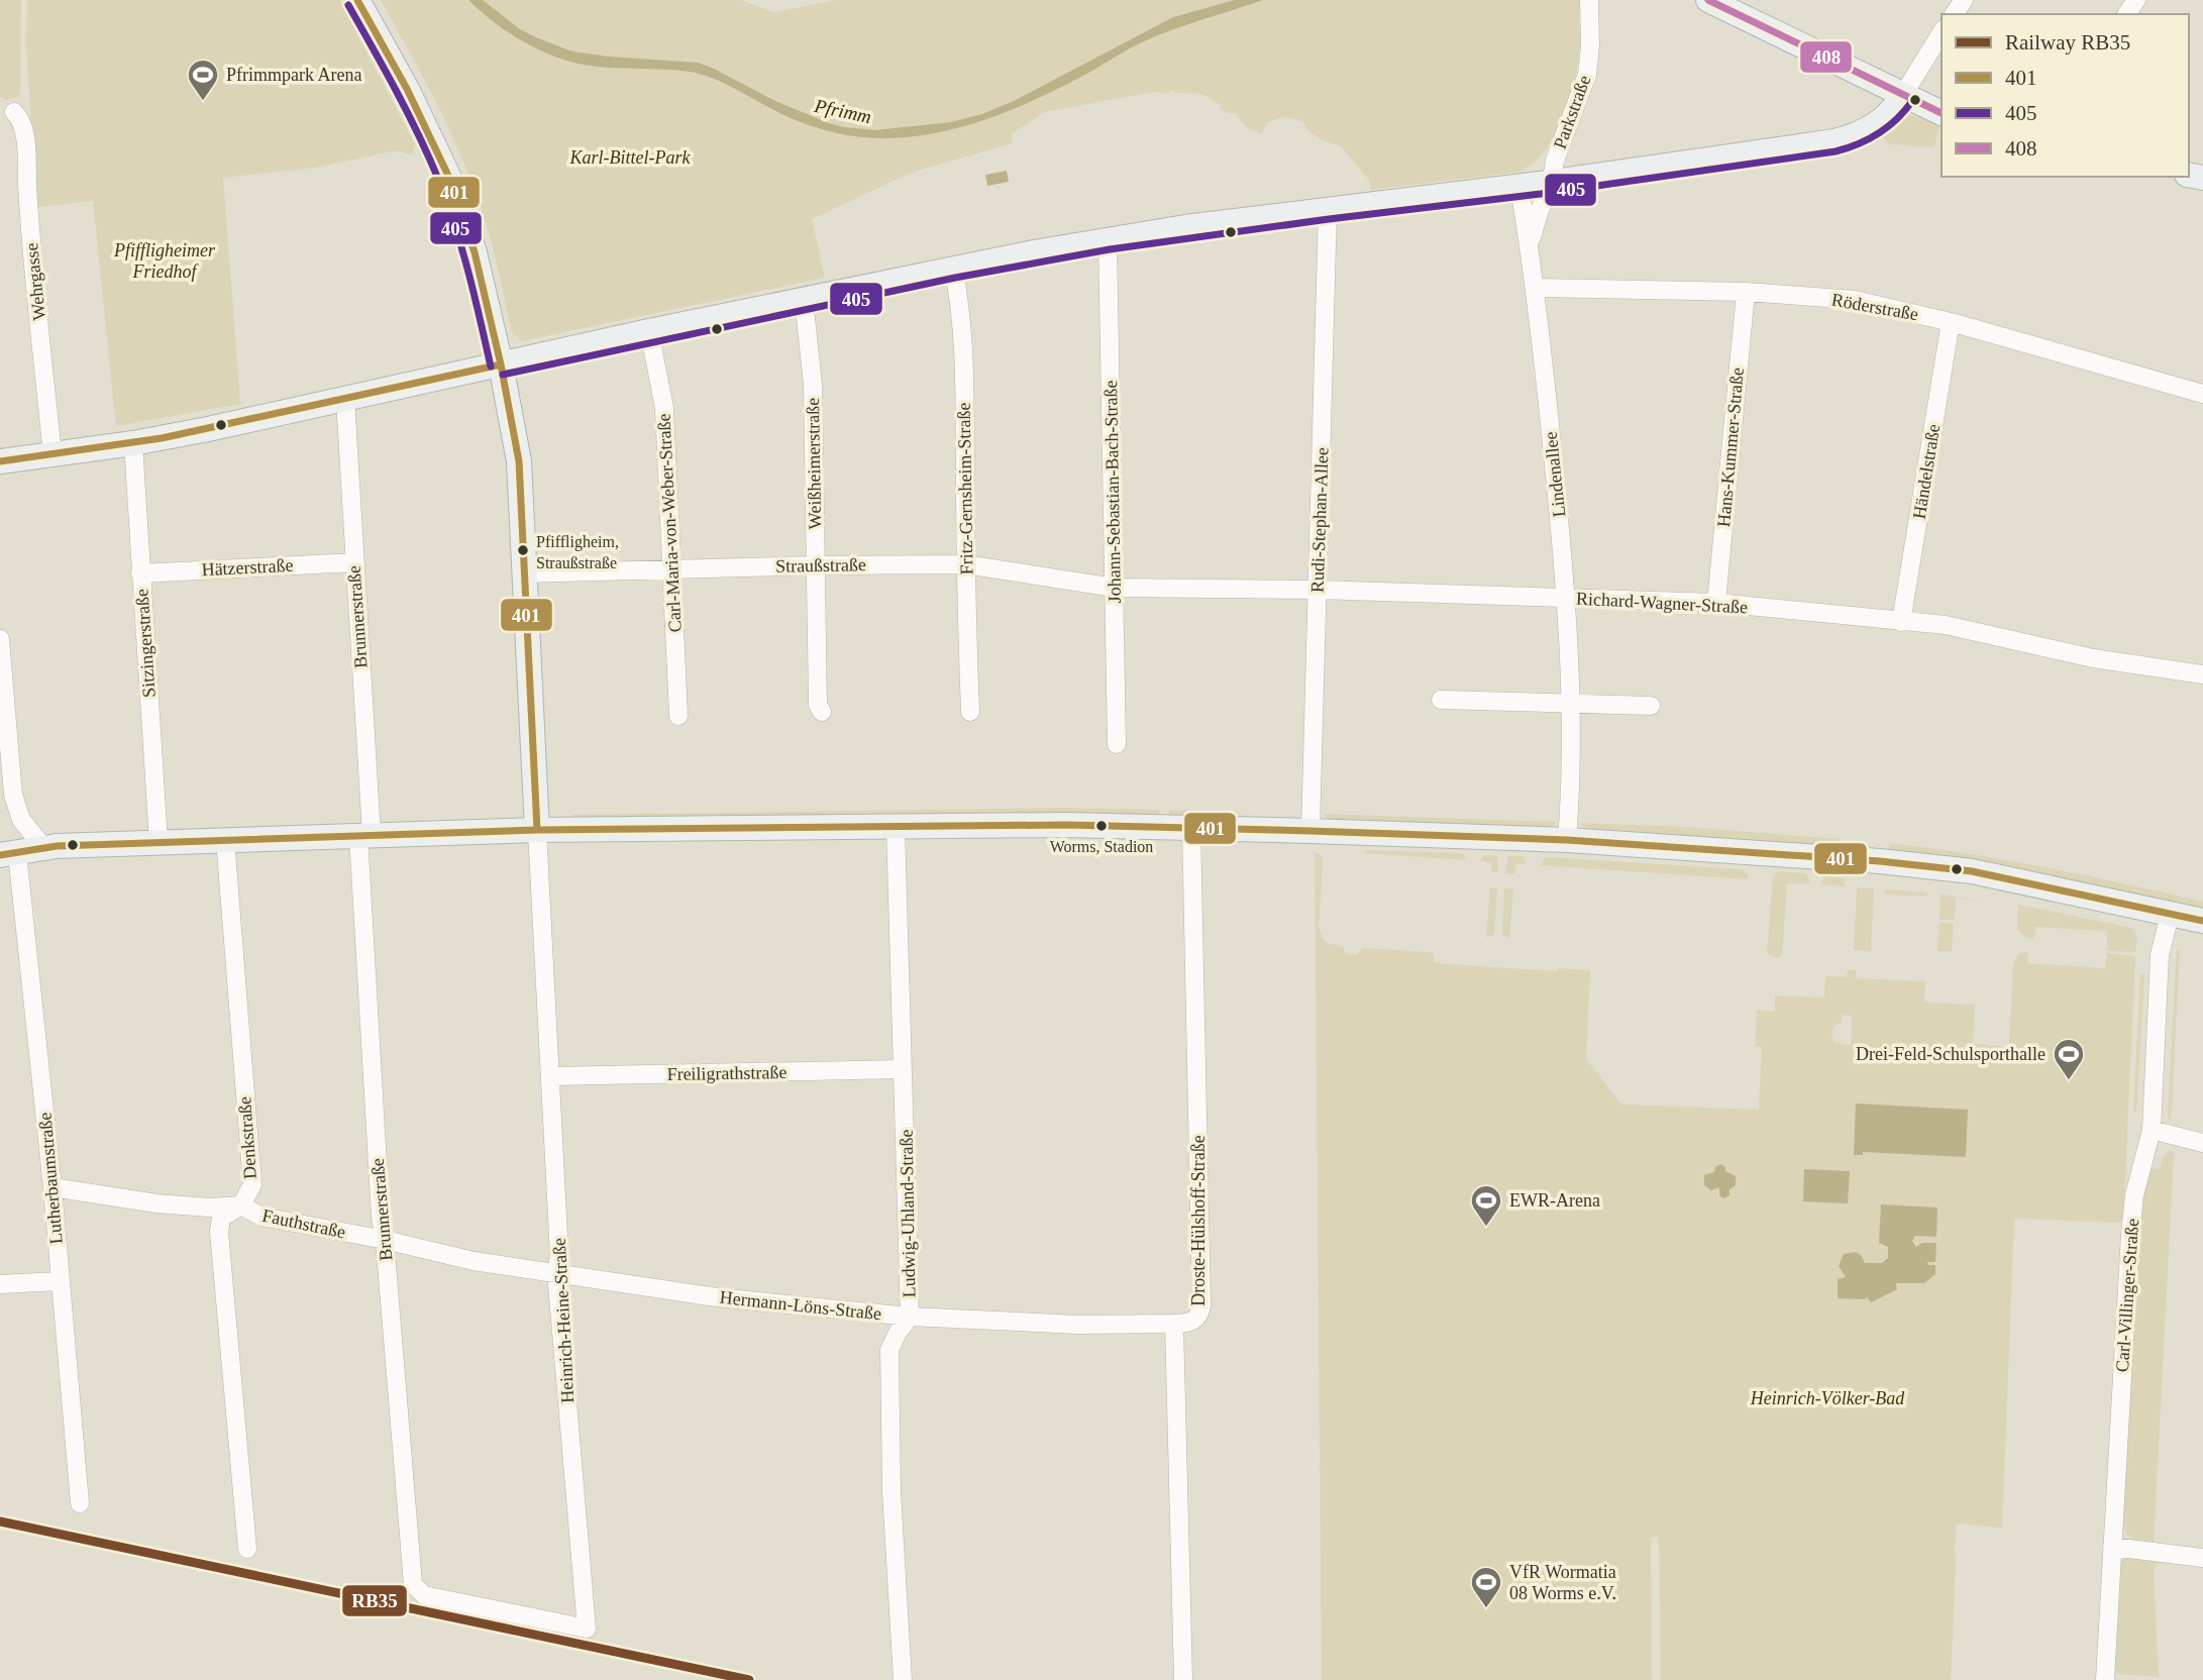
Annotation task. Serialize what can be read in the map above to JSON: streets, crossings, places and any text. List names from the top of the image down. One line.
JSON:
{"streets":{"street":["Parkstraße","Wehrgasse","Röderstraße","Hans-Kummer-Straße","Weißheimerstraße","Händelstraße","Lindenallee","Fritz-Gernsheim-Straße","Johann-Sebastian-Bach-Straße","Rudi-Stephan-Allee","Carl-Maria-von-Weber-Straße","Straußstraße","Hätzerstraße","Richard-Wagner-Straße","Brunnerstraße","Sitzingerstraße","Freiligrathstraße","Denkstraße","Lutherbaumstraße","Ludwig-Uhland-Straße","Droste-Hülshoff-Straße","Fauthstraße","Carl-Villinger-Straße","Hermann-Löns-Straße","Heinrich-Heine-Straße"]},"crossings":[["Parkstraße","Lindenallee"],["Röderstraße","Hans-Kummer-Straße"],["Röderstraße","Händelstraße"],["Röderstraße","Lindenallee"],["Hans-Kummer-Straße","Richard-Wagner-Straße"],["Weißheimerstraße","Straußstraße"],["Händelstraße","Richard-Wagner-Straße"],["Lindenallee","Richard-Wagner-Straße"],["Fritz-Gernsheim-Straße","Straußstraße"],["Johann-Sebastian-Bach-Straße","Straußstraße"],["Johann-Sebastian-Bach-Straße","Richard-Wagner-Straße"],["Rudi-Stephan-Allee","Richard-Wagner-Straße"],["Carl-Maria-von-Weber-Straße","Straußstraße"],["Straußstraße","Richard-Wagner-Straße"],["Hätzerstraße","Brunnerstraße"],["Hätzerstraße","Sitzingerstraße"],["Brunnerstraße","Fauthstraße"],["Brunnerstraße","Heinrich-Heine-Straße"],["Freiligrathstraße","Ludwig-Uhland-Straße"],["Freiligrathstraße","Heinrich-Heine-Straße"],["Denkstraße","Fauthstraße"],["Lutherbaumstraße","Fauthstraße"],["Ludwig-Uhland-Straße","Hermann-Löns-Straße"],["Droste-Hülshoff-Straße","Hermann-Löns-Straße"],["Fauthstraße","Hermann-Löns-Straße"],["Fauthstraße","Heinrich-Heine-Straße"],["Hermann-Löns-Straße","Heinrich-Heine-Straße"]],"water":["Pfrimm"],"parks":["Karl-Bittel-Park","Pfiffligheimer Friedhof","Heinrich-Völker-Bad"],"places":{"sports":["Pfrimmpark Arena","Drei-Feld-Schulsporthalle","EWR-Arena","VfR Wormatia 08 Worms e.V."],"other":["Pfiffligheim, Straußstraße","Worms, Stadion"]},"lines":["transit line 401","transit line 408","transit line 405","rail line RB35"],"legend":["Railway RB35","401","405","408"]}
